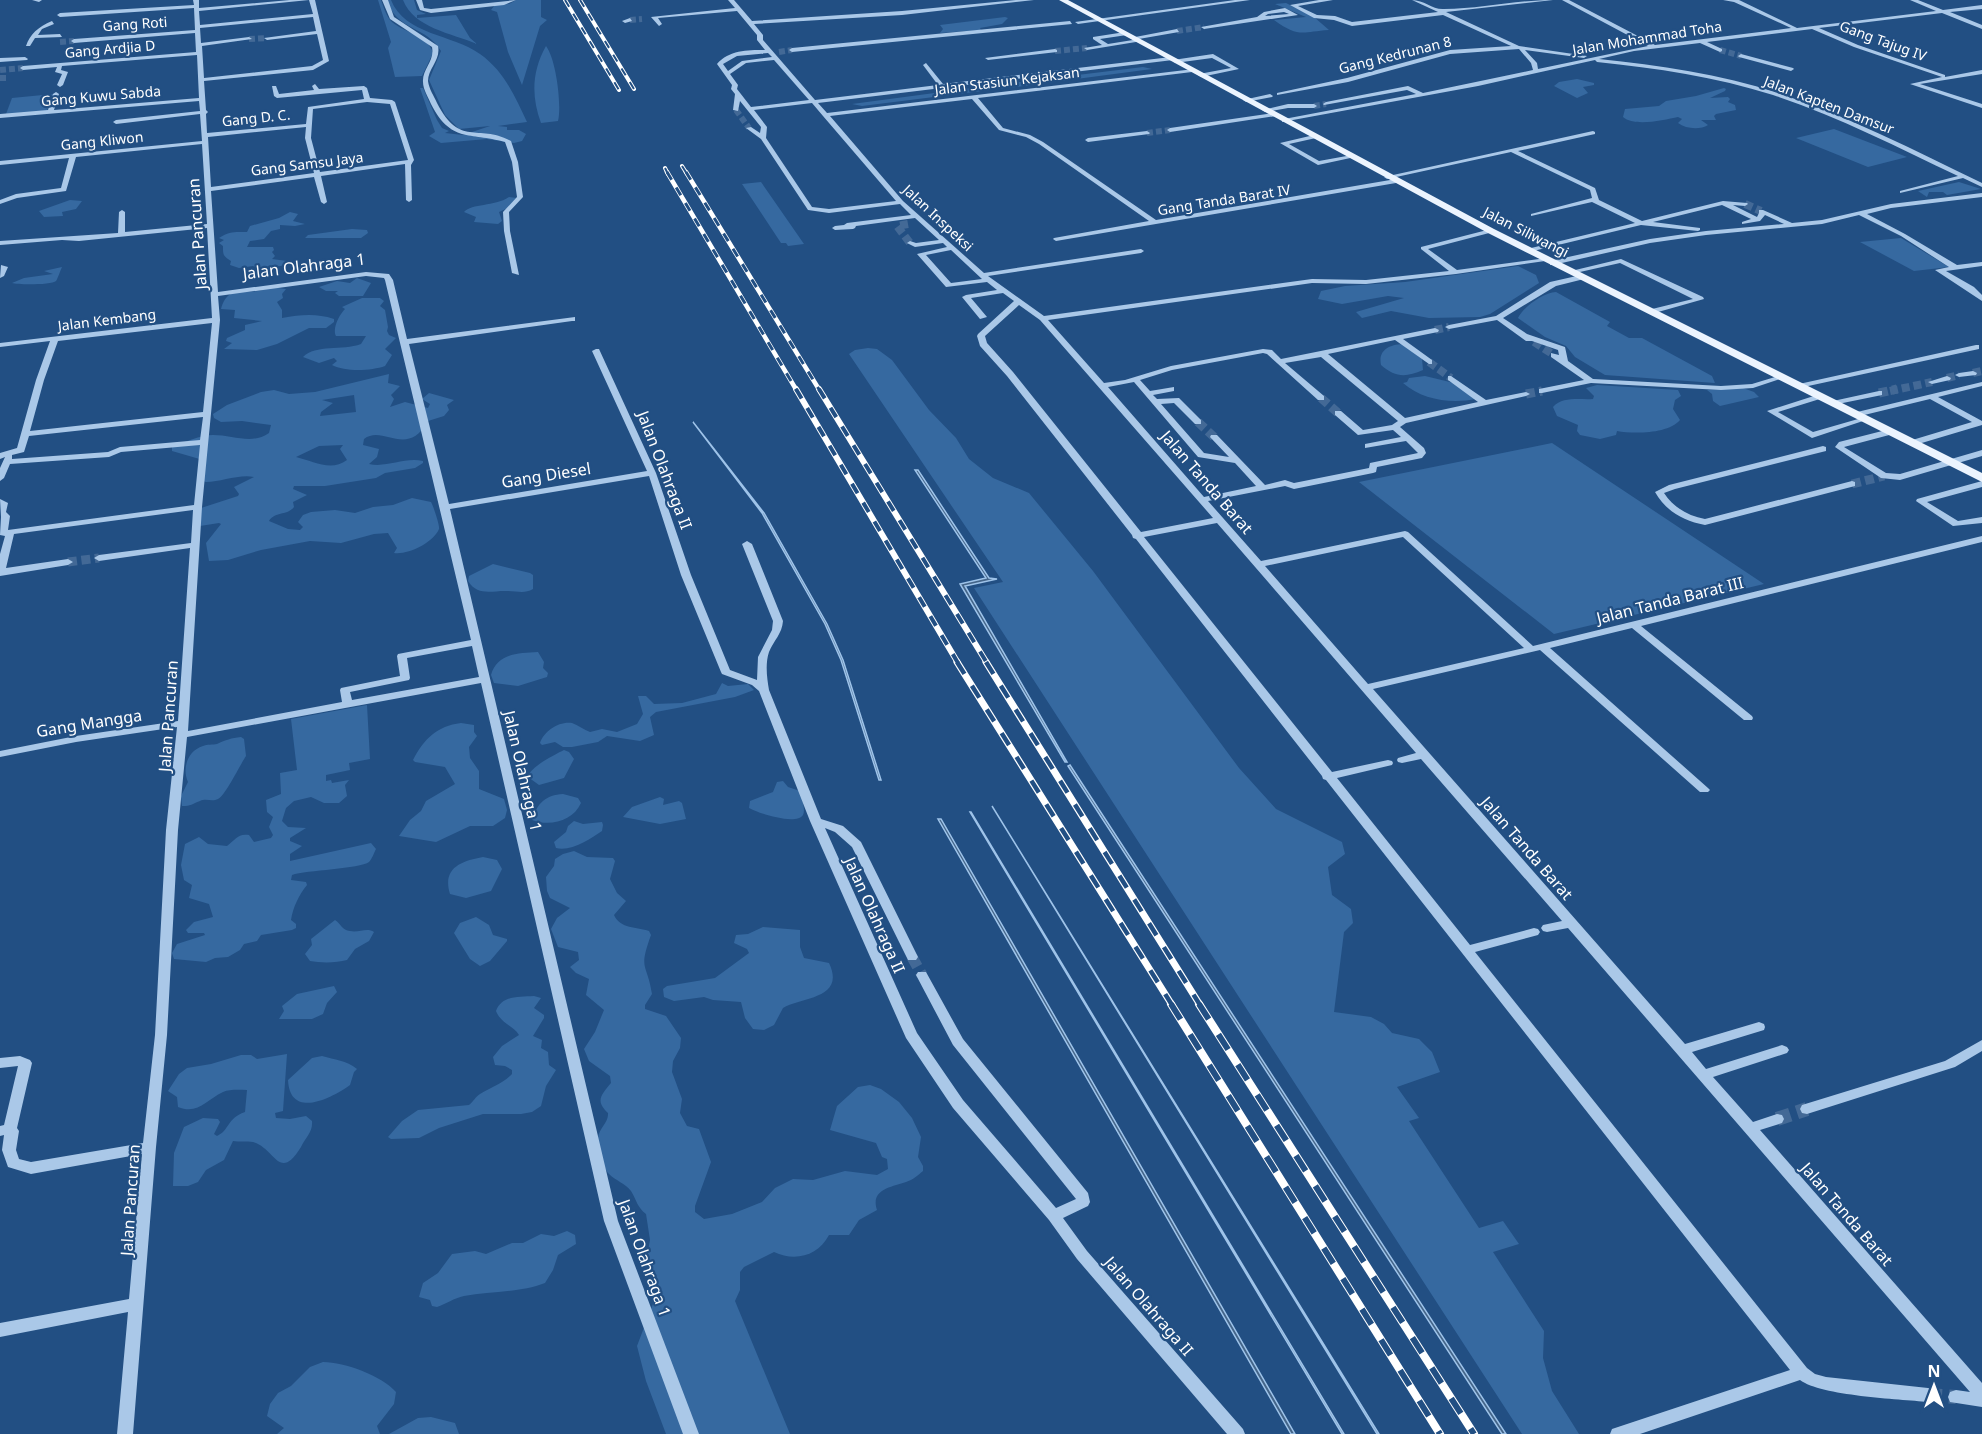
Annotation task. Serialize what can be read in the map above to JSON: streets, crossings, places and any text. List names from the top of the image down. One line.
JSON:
{"streets":{"main road":["Jalan Siliwangi"],"street":["Gang Roti","Jalan Mohammad Toha","Gang Tajug IV","Gang Ardjia D","Gang Kedrunan 8","Jalan Stasiun Kejaksan","Gang Kuwu Sabda","Jalan Kapten Damsur","Gang D. C.","Gang Kliwon","Gang Samsu Jaya","Gang Tanda Barat IV","Jalan Inspeksi","Jalan Pancuran","Jalan Olahraga 1","Jalan Kembang","Jalan Olahraga II","Gang Diesel","Jalan Tanda Barat","Jalan Tanda Barat III","Gang Mangga"]},"crossings":[["Gang Roti","Jalan Pancuran"],["Jalan Mohammad Toha","Gang Tajug IV"],["Jalan Mohammad Toha","Jalan Siliwangi"],["Gang Ardjia D","Jalan Pancuran"],["Jalan Stasiun Kejaksan","Jalan Inspeksi"],["Jalan Stasiun Kejaksan","Jalan Siliwangi"],["Gang Kuwu Sabda","Jalan Pancuran"],["Gang D. C.","Gang Kliwon"],["Gang D. C.","Jalan Pancuran"],["Gang Kliwon","Jalan Pancuran"],["Gang Samsu Jaya","Jalan Pancuran"],["Gang Tanda Barat IV","Jalan Siliwangi"],["Jalan Inspeksi","Jalan Tanda Barat"],["Jalan Pancuran","Jalan Olahraga 1"],["Jalan Pancuran","Jalan Kembang"],["Jalan Pancuran","Gang Mangga"],["Jalan Olahraga 1","Gang Diesel"],["Jalan Olahraga II","Gang Diesel"],["Jalan Tanda Barat","Jalan Tanda Barat III"]],"north":"top"}
